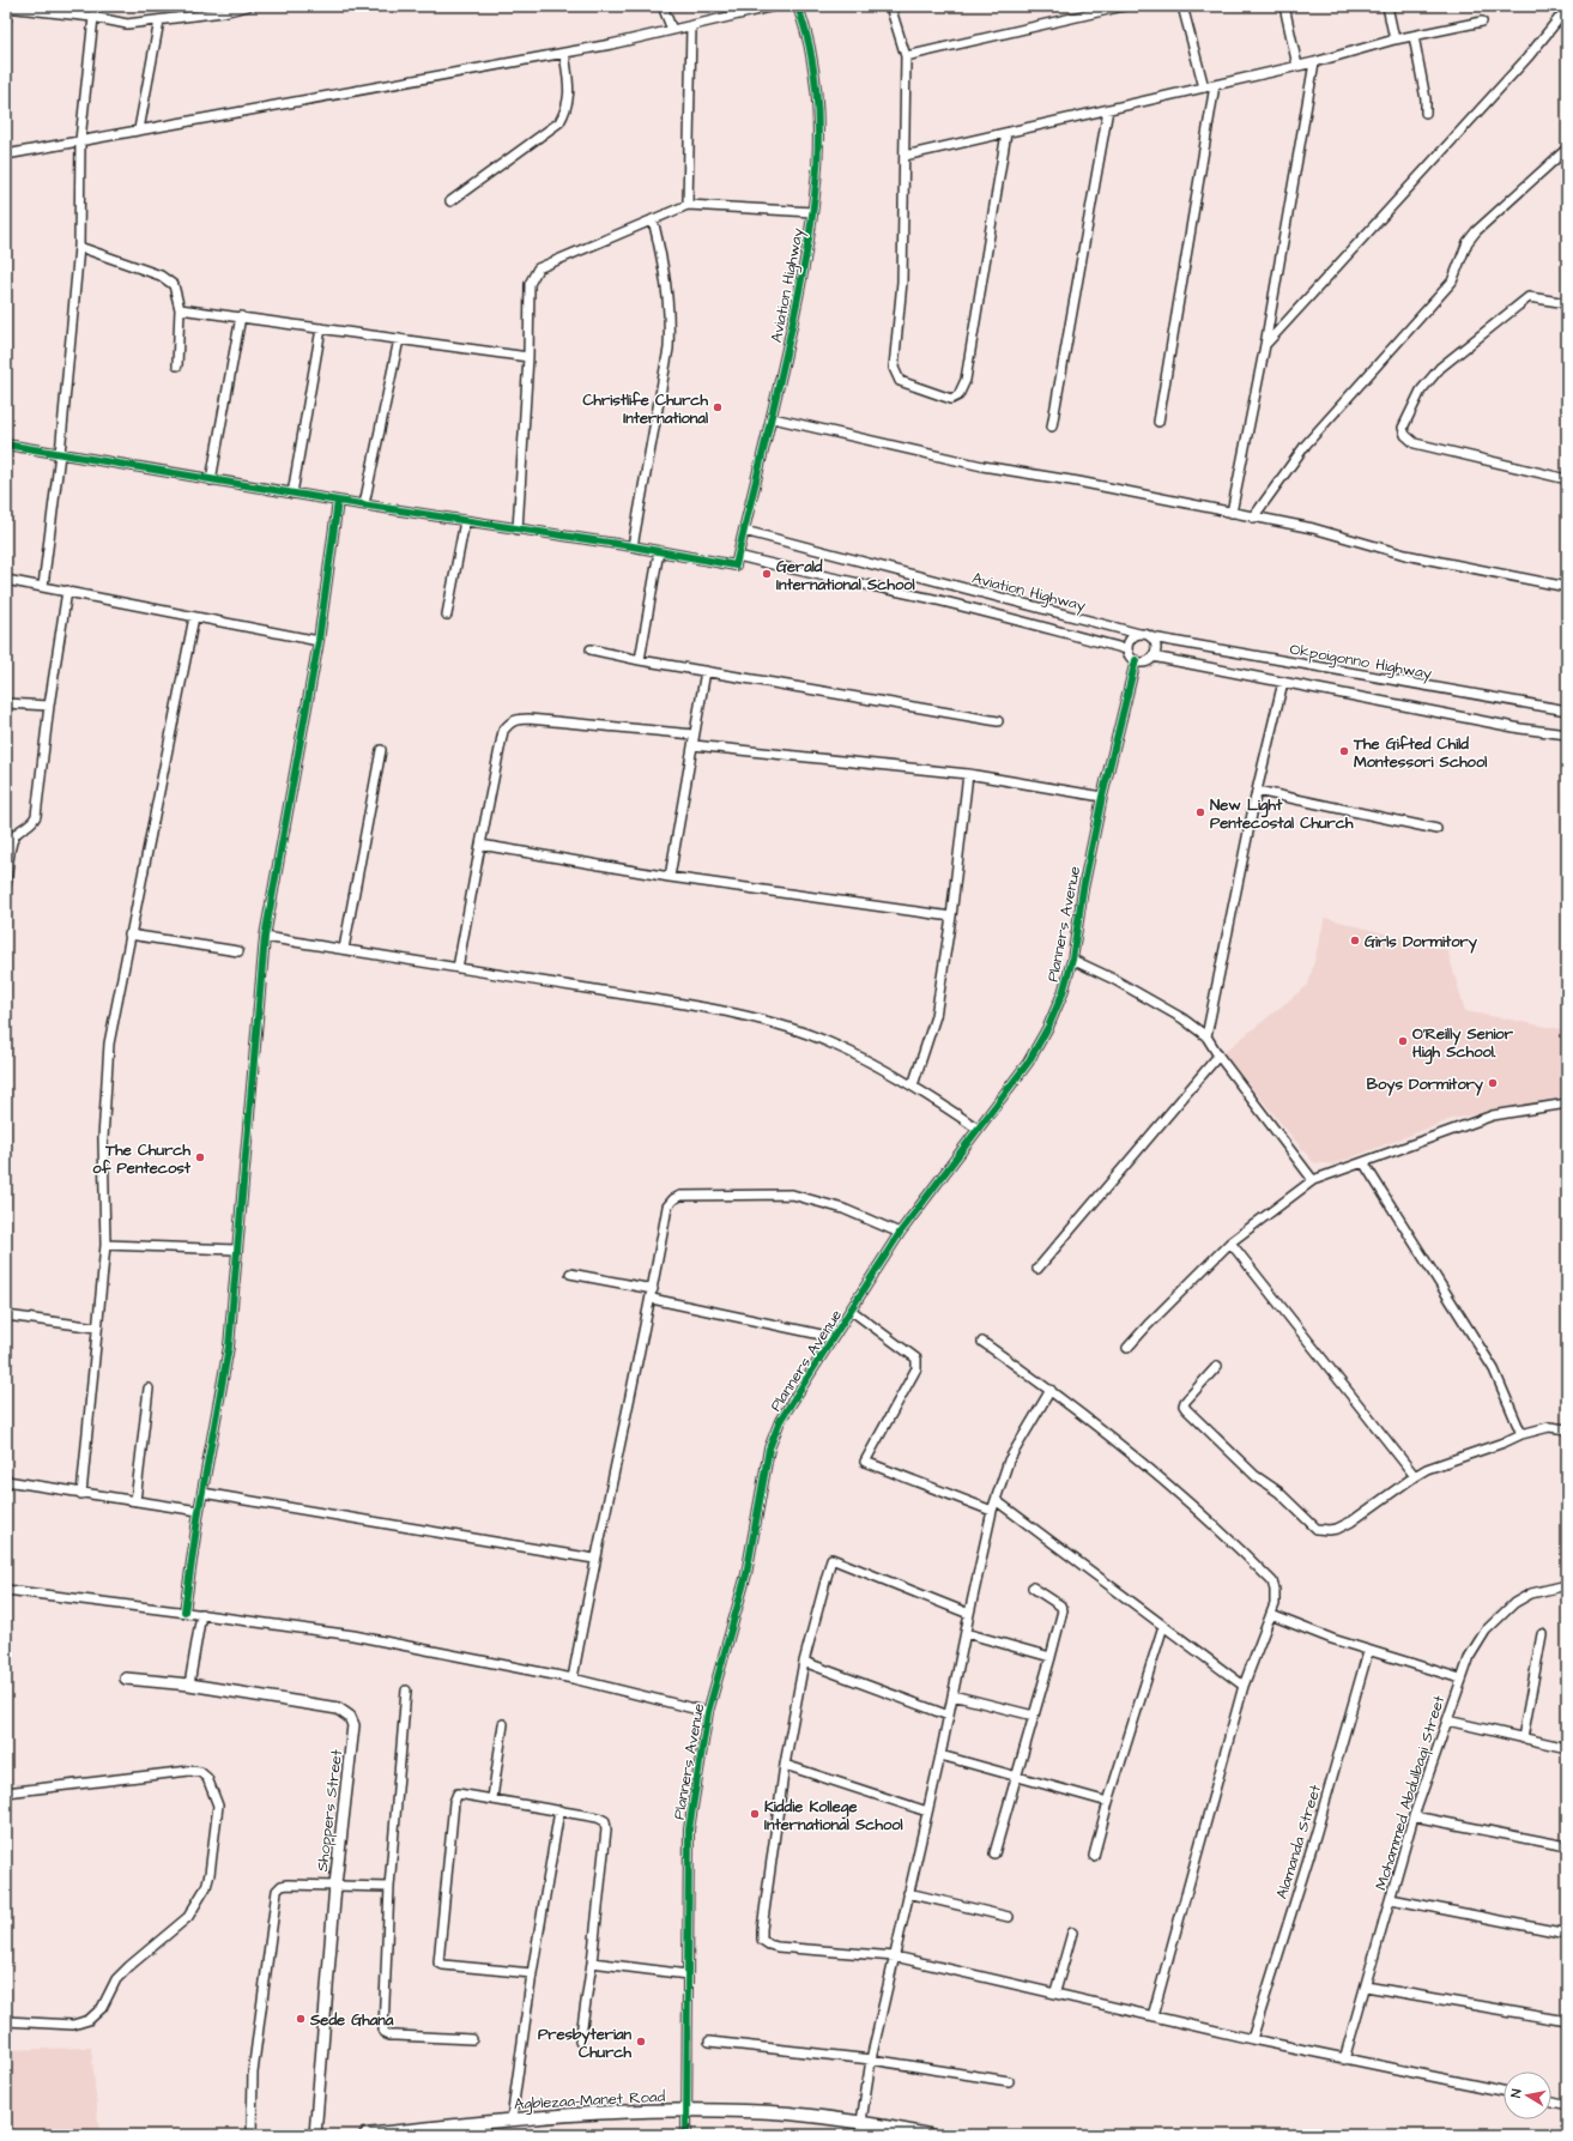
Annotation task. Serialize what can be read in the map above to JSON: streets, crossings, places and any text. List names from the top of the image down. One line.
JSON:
{"streets":{"main road":["Agblezaa-Manet Road"],"street":["Aviation Highway","Okpoigonno Highway","Planners Avenue","Mohammed Abdulbaqi Street","Shoppers Street","Alamanda Street"]},"crossings":[["Aviation Highway","Okpoigonno Highway"],["Aviation Highway","Planners Avenue"],["Okpoigonno Highway","Planners Avenue"],["Planners Avenue","Agblezaa-Manet Road"]],"places":["Christlife Church International","Gerald International School","The Gifted Child Montessori School","New Light Pentecostal Church","Girls Dormitory","O'Reilly Senior High School.","Boys Dormitory","The Church of Pentecost","Kiddie Kollege International School","Sede Ghana","Presbyterian Church"],"north":"left"}
